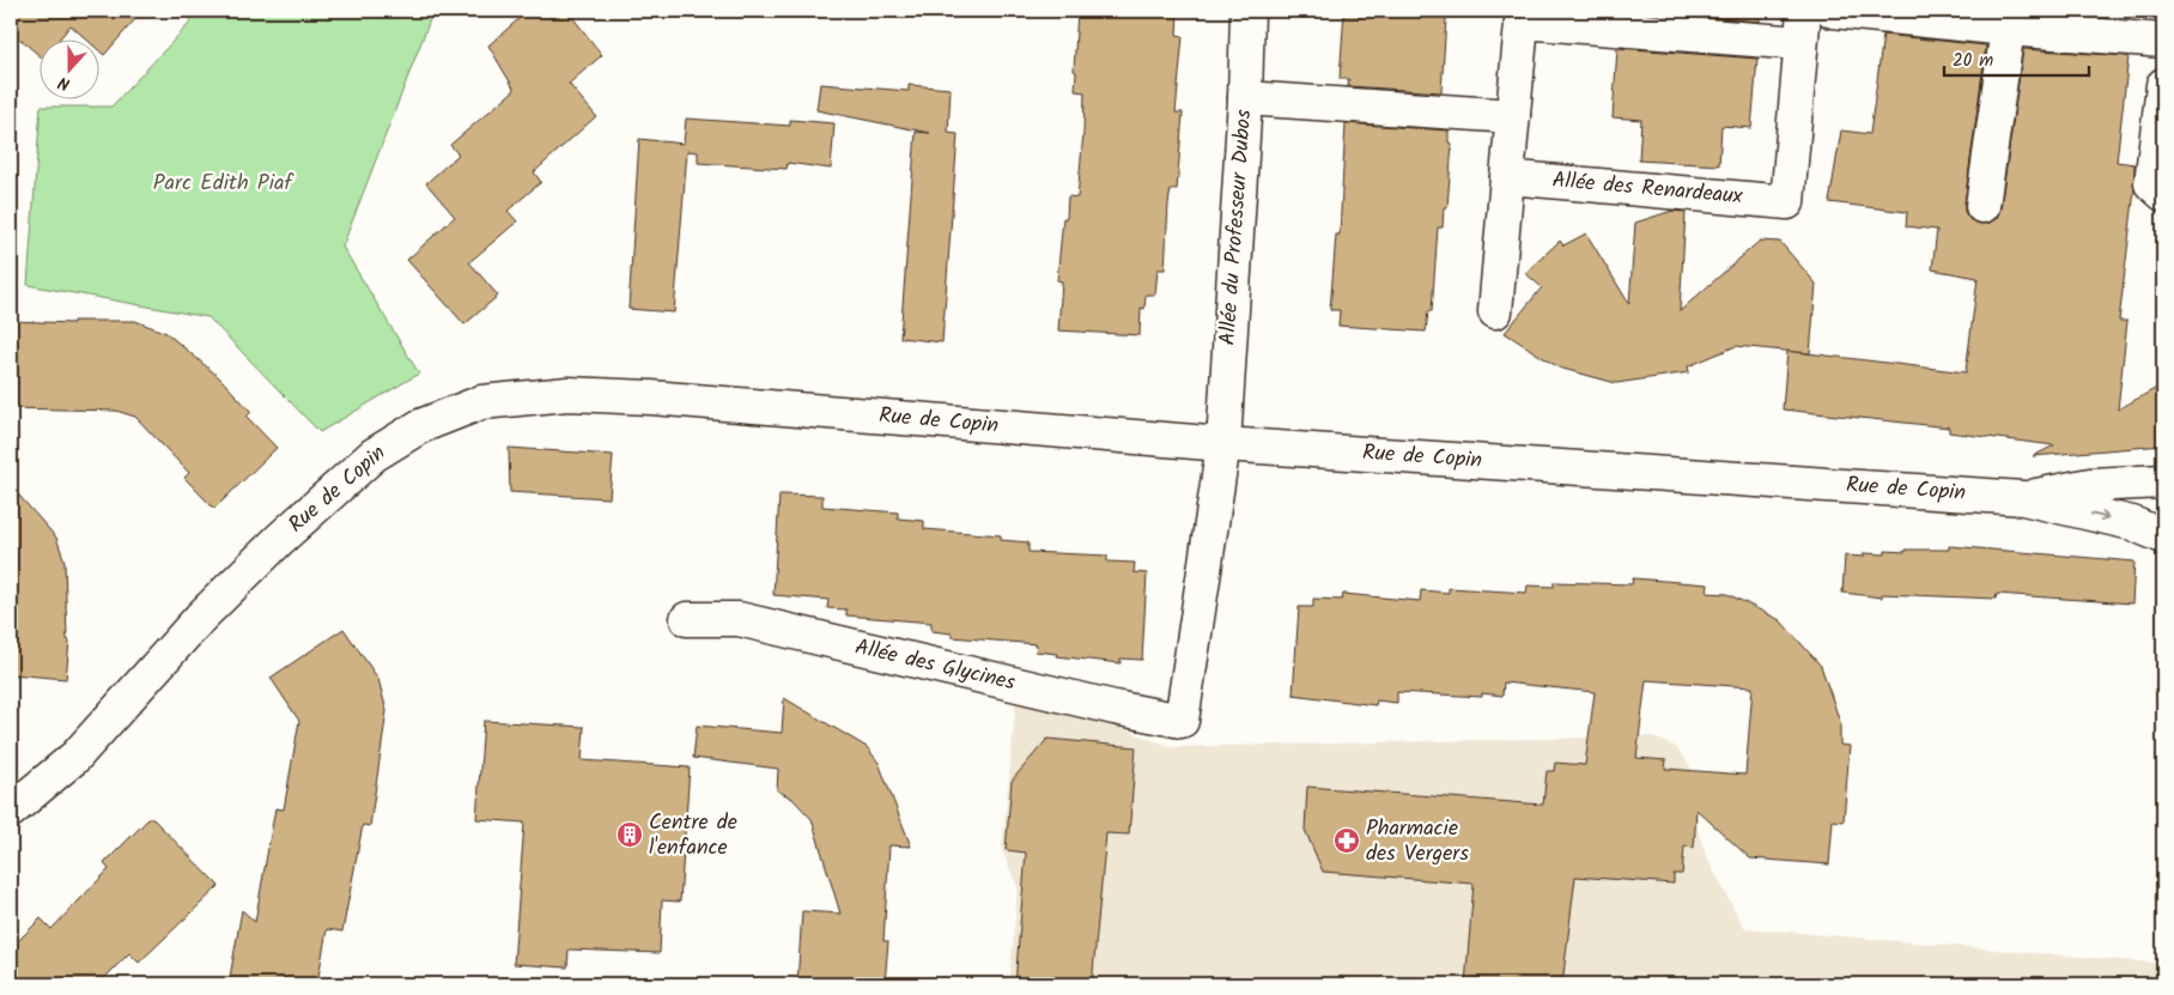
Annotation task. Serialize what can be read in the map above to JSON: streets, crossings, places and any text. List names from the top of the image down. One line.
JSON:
{"streets":{"street":["Allée des Renardeaux","Allée du Professeur Dubos","Rue de Copin","Allée des Glycines"]},"crossings":[["Allée du Professeur Dubos","Rue de Copin"],["Allée du Professeur Dubos","Allée des Glycines"]],"parks":["Parc Edith Piaf"],"places":{"building":["Centre de l'enfance"],"pharmacy":["Pharmacie des Vergers"]},"scale_bar":"20 m","north":"bottom"}
